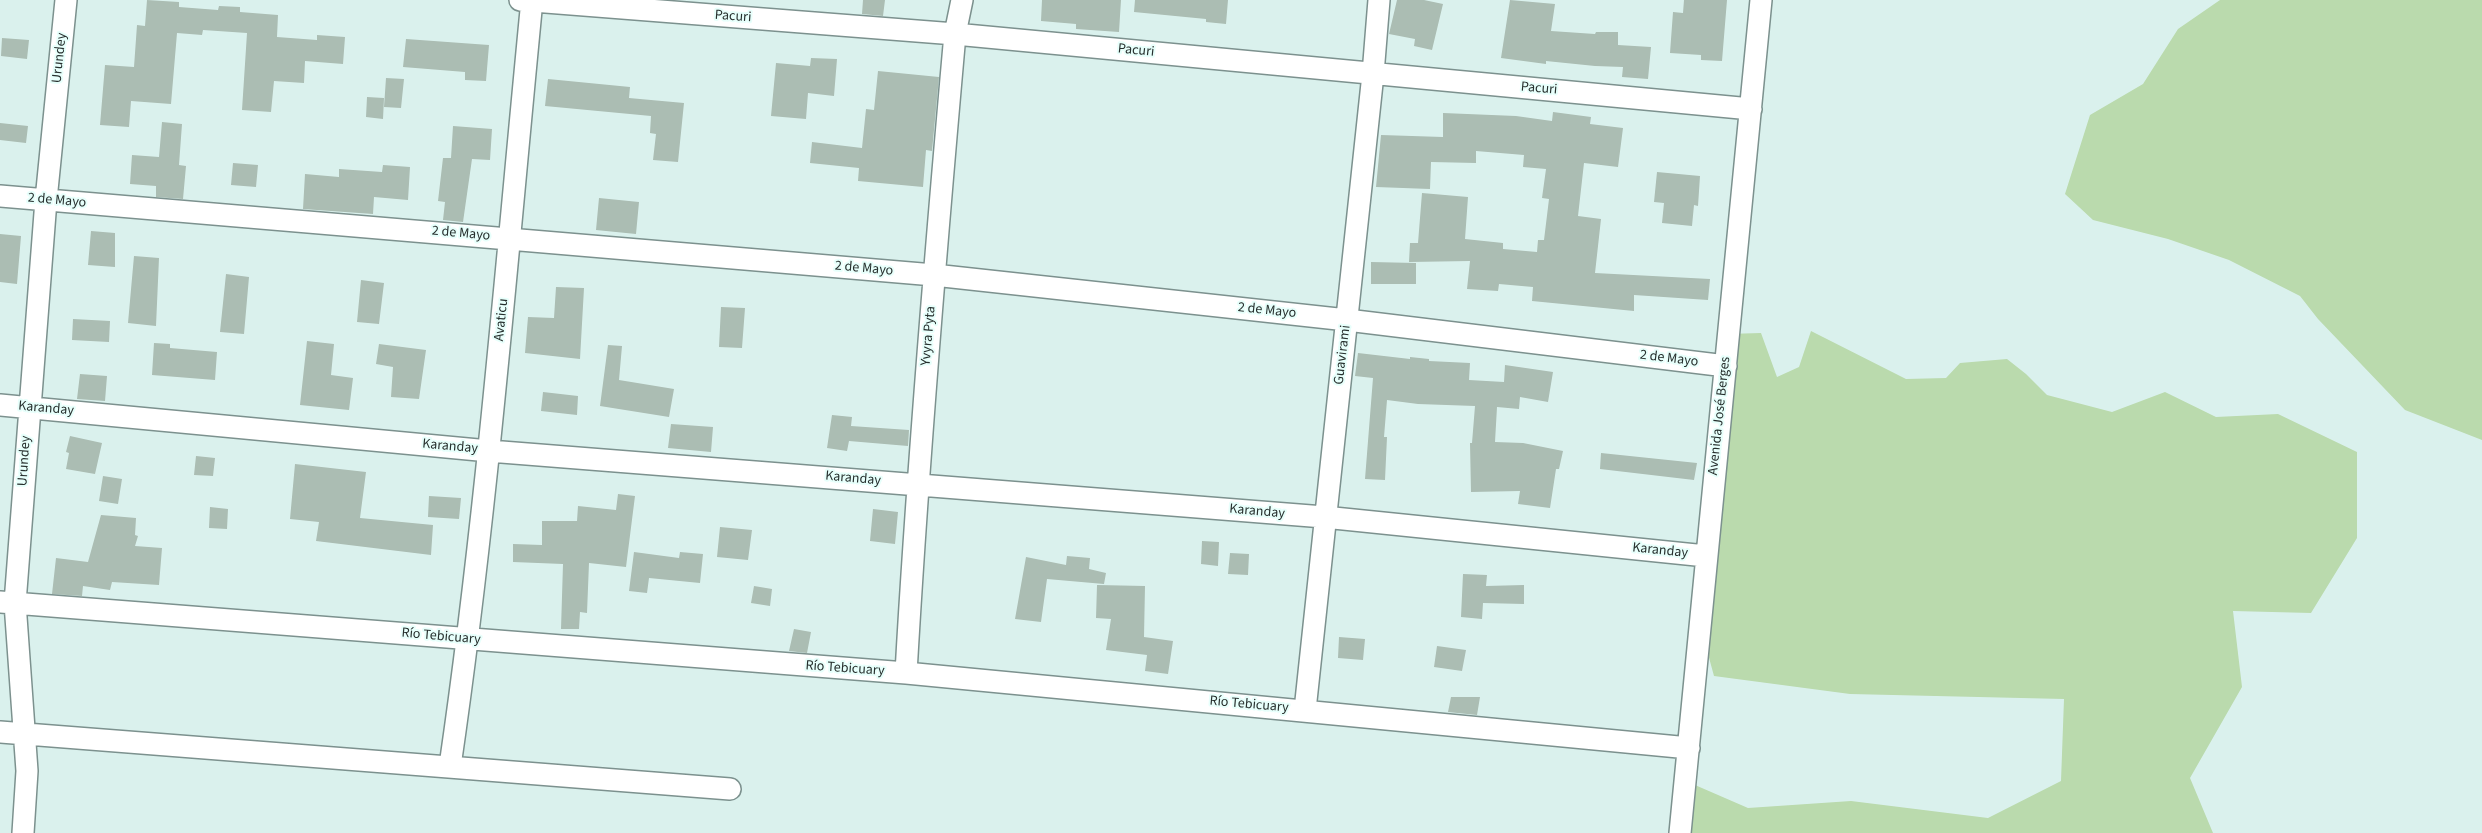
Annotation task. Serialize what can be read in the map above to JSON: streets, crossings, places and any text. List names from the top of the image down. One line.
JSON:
{"streets":{"street":["Pacuri","Urundey","2 de Mayo","Avaticu","Yvyra Pyta","Guavirami","Karanday","Avenida José Berges","Río Tebicuary"]},"crossings":[["Pacuri","Avaticu"],["Pacuri","Yvyra Pyta"],["Pacuri","Guavirami"],["Pacuri","Avenida José Berges"],["Urundey","2 de Mayo"],["Urundey","Karanday"],["Urundey","Río Tebicuary"],["2 de Mayo","Avaticu"],["2 de Mayo","Yvyra Pyta"],["2 de Mayo","Guavirami"],["2 de Mayo","Avenida José Berges"],["Avaticu","Karanday"],["Avaticu","Río Tebicuary"],["Yvyra Pyta","Karanday"],["Yvyra Pyta","Río Tebicuary"],["Guavirami","Karanday"],["Guavirami","Río Tebicuary"],["Karanday","Avenida José Berges"],["Avenida José Berges","Río Tebicuary"]]}
